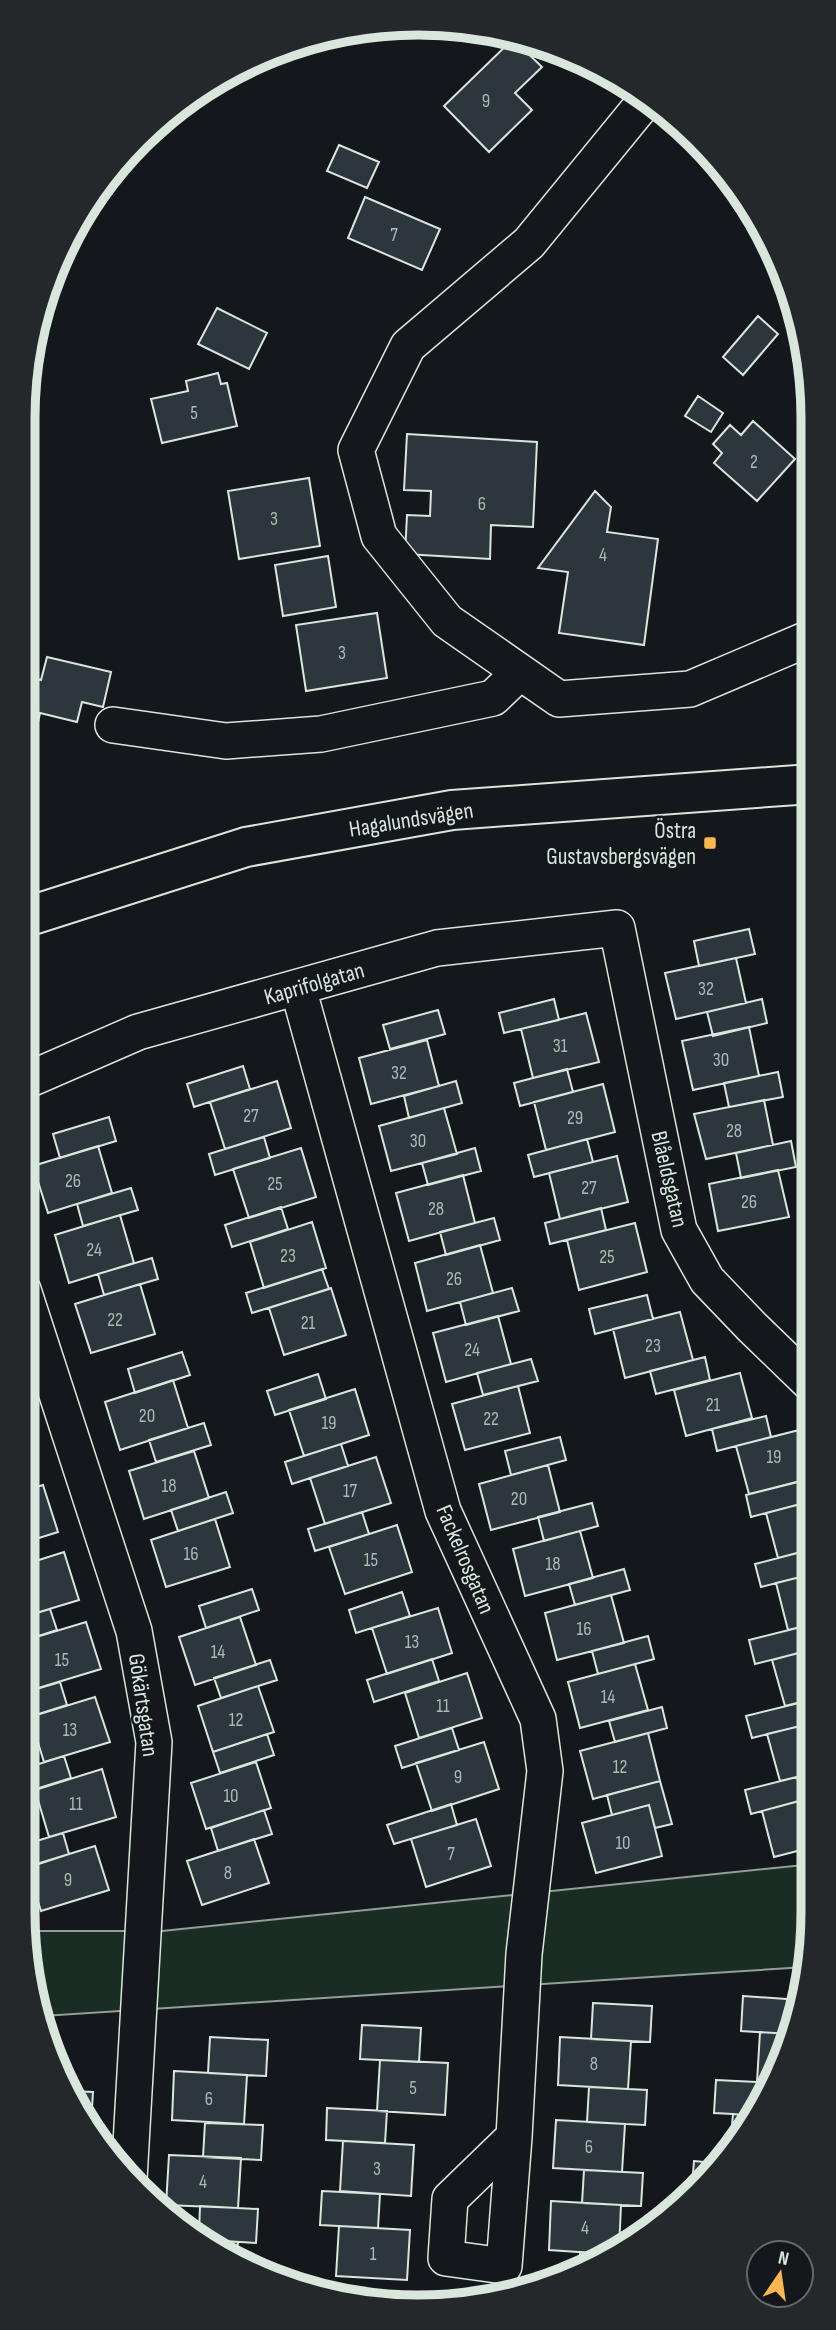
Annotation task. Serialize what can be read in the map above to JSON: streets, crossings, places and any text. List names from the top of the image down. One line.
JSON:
{"streets":{"street":["Hagalundsvägen","Kaprifolgatan","Blåeldsgatan","Fackelrosgatan","Gökärtsgatan"]},"crossings":[["Kaprifolgatan","Blåeldsgatan"],["Kaprifolgatan","Fackelrosgatan"]],"places":{"transit":["Östra Gustavsbergsvägen"]},"house_numbers":["9","7","5","2","6","3","4","3","32","31","30","32","27","29","28","30","26","25","27","26","28","24","23","25","26","22","21","23","24","21","20","22","19","19","18","17","20","16","15","18","16","13","14","15","14","11","12","13","12","9","10","11","10","7","8","9","8","5","6","6","3","4","4","1"],"north":"top"}
